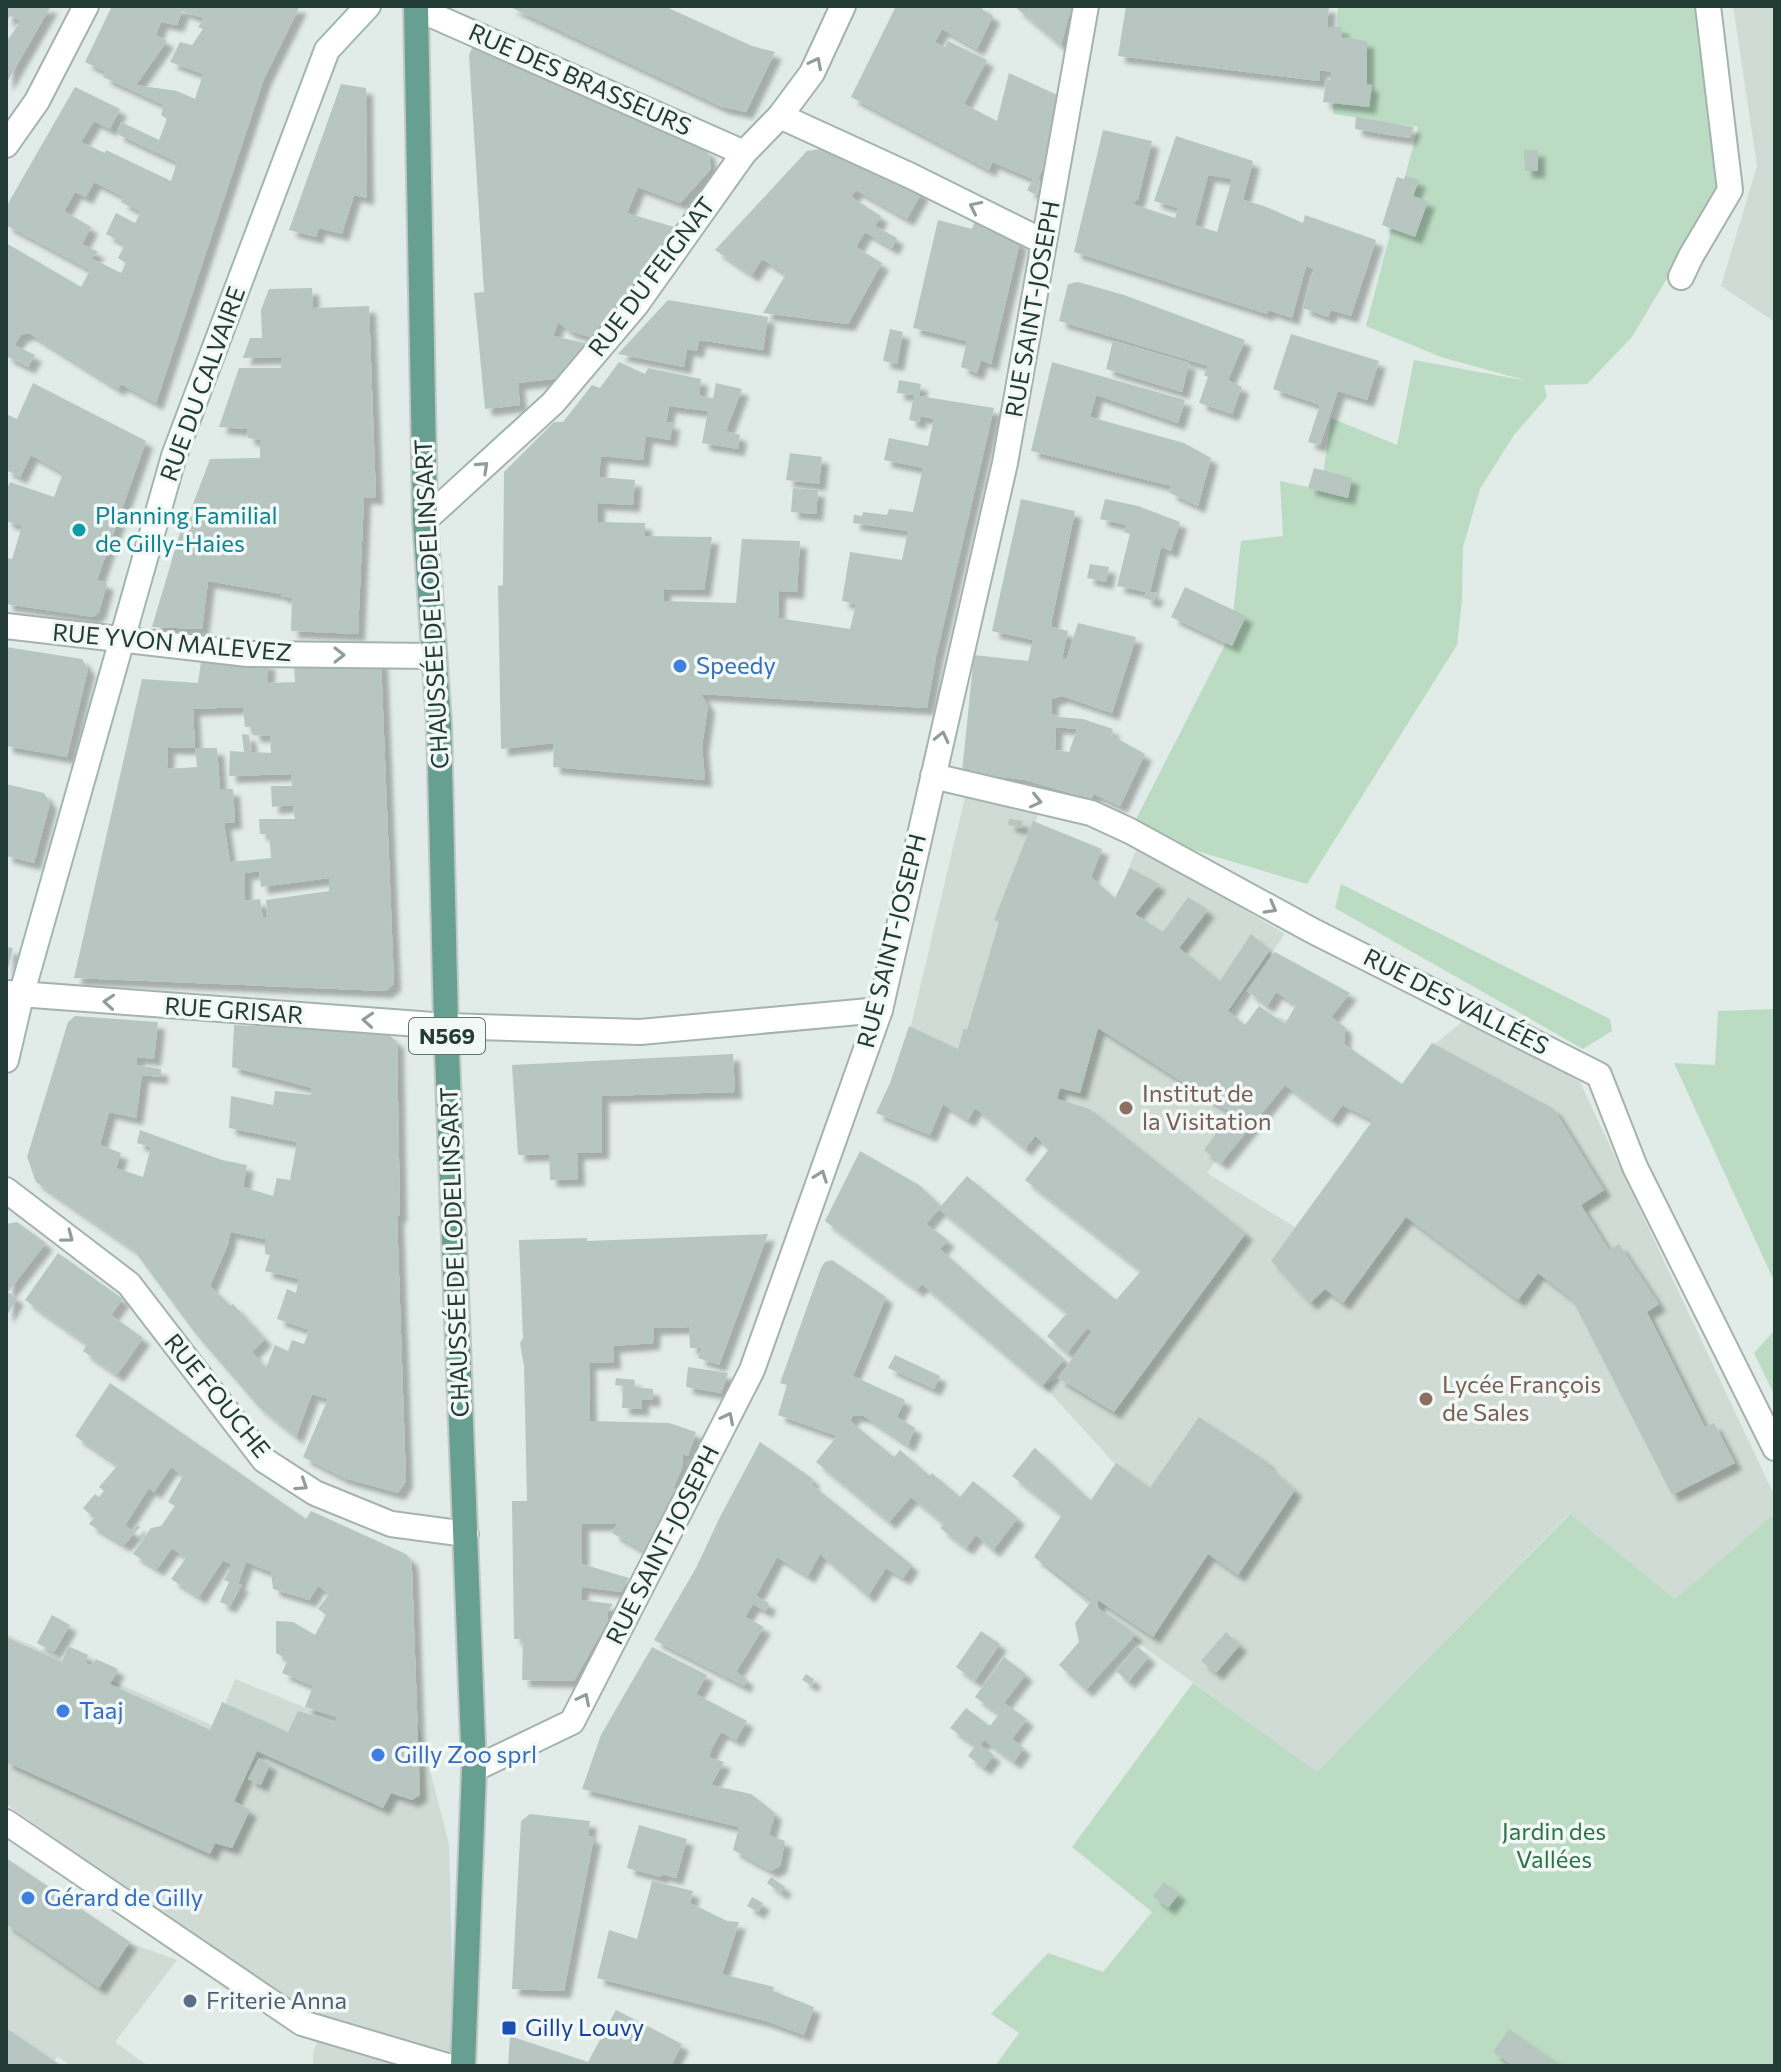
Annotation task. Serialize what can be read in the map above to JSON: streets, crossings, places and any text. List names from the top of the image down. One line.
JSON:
{"streets":{"main road":["CHAUSSÉE DE LODELINSART","N569"],"street":["RUE DES BRASSEURS","RUE DU FEIGNAT","RUE SAINT-JOSEPH","RUE DU CALVAIRE","RUE YVON MALEVEZ","RUE DES VALLÉES","RUE GRISAR","RUE FOUCHE"]},"crossings":[["RUE DES BRASSEURS","RUE DU FEIGNAT"],["RUE DES BRASSEURS","CHAUSSÉE DE LODELINSART"],["RUE DU FEIGNAT","CHAUSSÉE DE LODELINSART"],["RUE SAINT-JOSEPH","CHAUSSÉE DE LODELINSART"],["RUE SAINT-JOSEPH","RUE DES VALLÉES"],["RUE SAINT-JOSEPH","RUE GRISAR"],["RUE DU CALVAIRE","RUE YVON MALEVEZ"],["RUE DU CALVAIRE","RUE GRISAR"],["CHAUSSÉE DE LODELINSART","RUE YVON MALEVEZ"],["CHAUSSÉE DE LODELINSART","RUE GRISAR"],["CHAUSSÉE DE LODELINSART","RUE FOUCHE"]],"one_way":["RUE DU FEIGNAT","RUE SAINT-JOSEPH","RUE YVON MALEVEZ","RUE DES VALLÉES","RUE GRISAR","RUE FOUCHE"],"parks":["Jardin des Vallées"],"places":{"other":["Planning Familial de Gilly-Haies","Speedy","Institut de la Visitation","Lycée François de Sales","Taaj","Gilly Zoo sprl","Gérard de Gilly","Friterie Anna"],"transit":["Gilly Louvy"]}}
